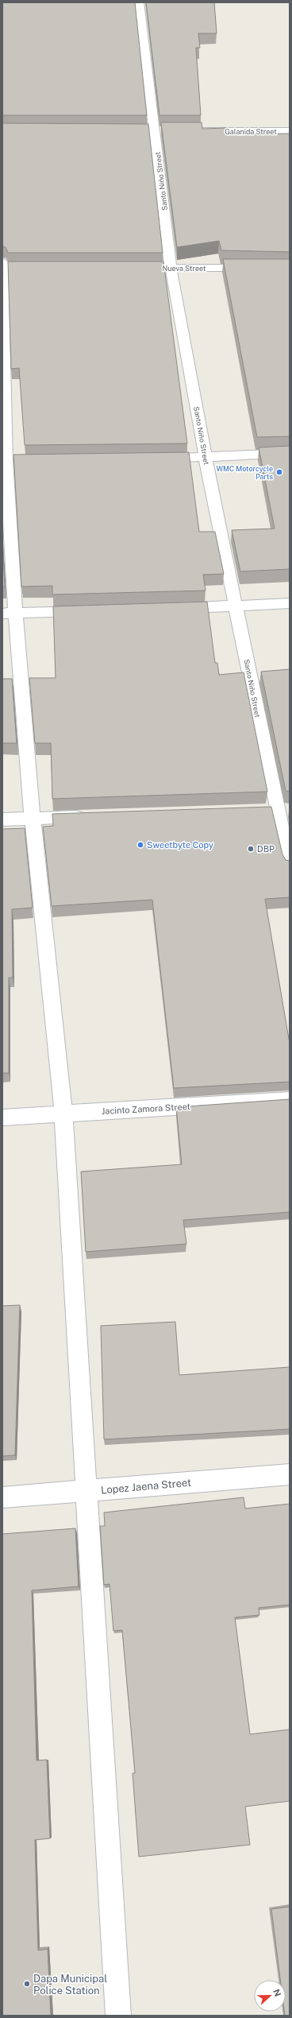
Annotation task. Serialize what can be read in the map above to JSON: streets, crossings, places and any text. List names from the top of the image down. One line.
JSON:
{"streets":{"street":["Galanida Street","Santo Niño Street","Nueva Street","Jacinto Zamora Street","Lopez Jaena Street"]},"crossings":[["Santo Niño Street","Nueva Street"]],"places":["WMC Motorcycle Parts","Sweetbyte Copy","DBP","Dapa Municipal Police Station"],"north":"right"}
